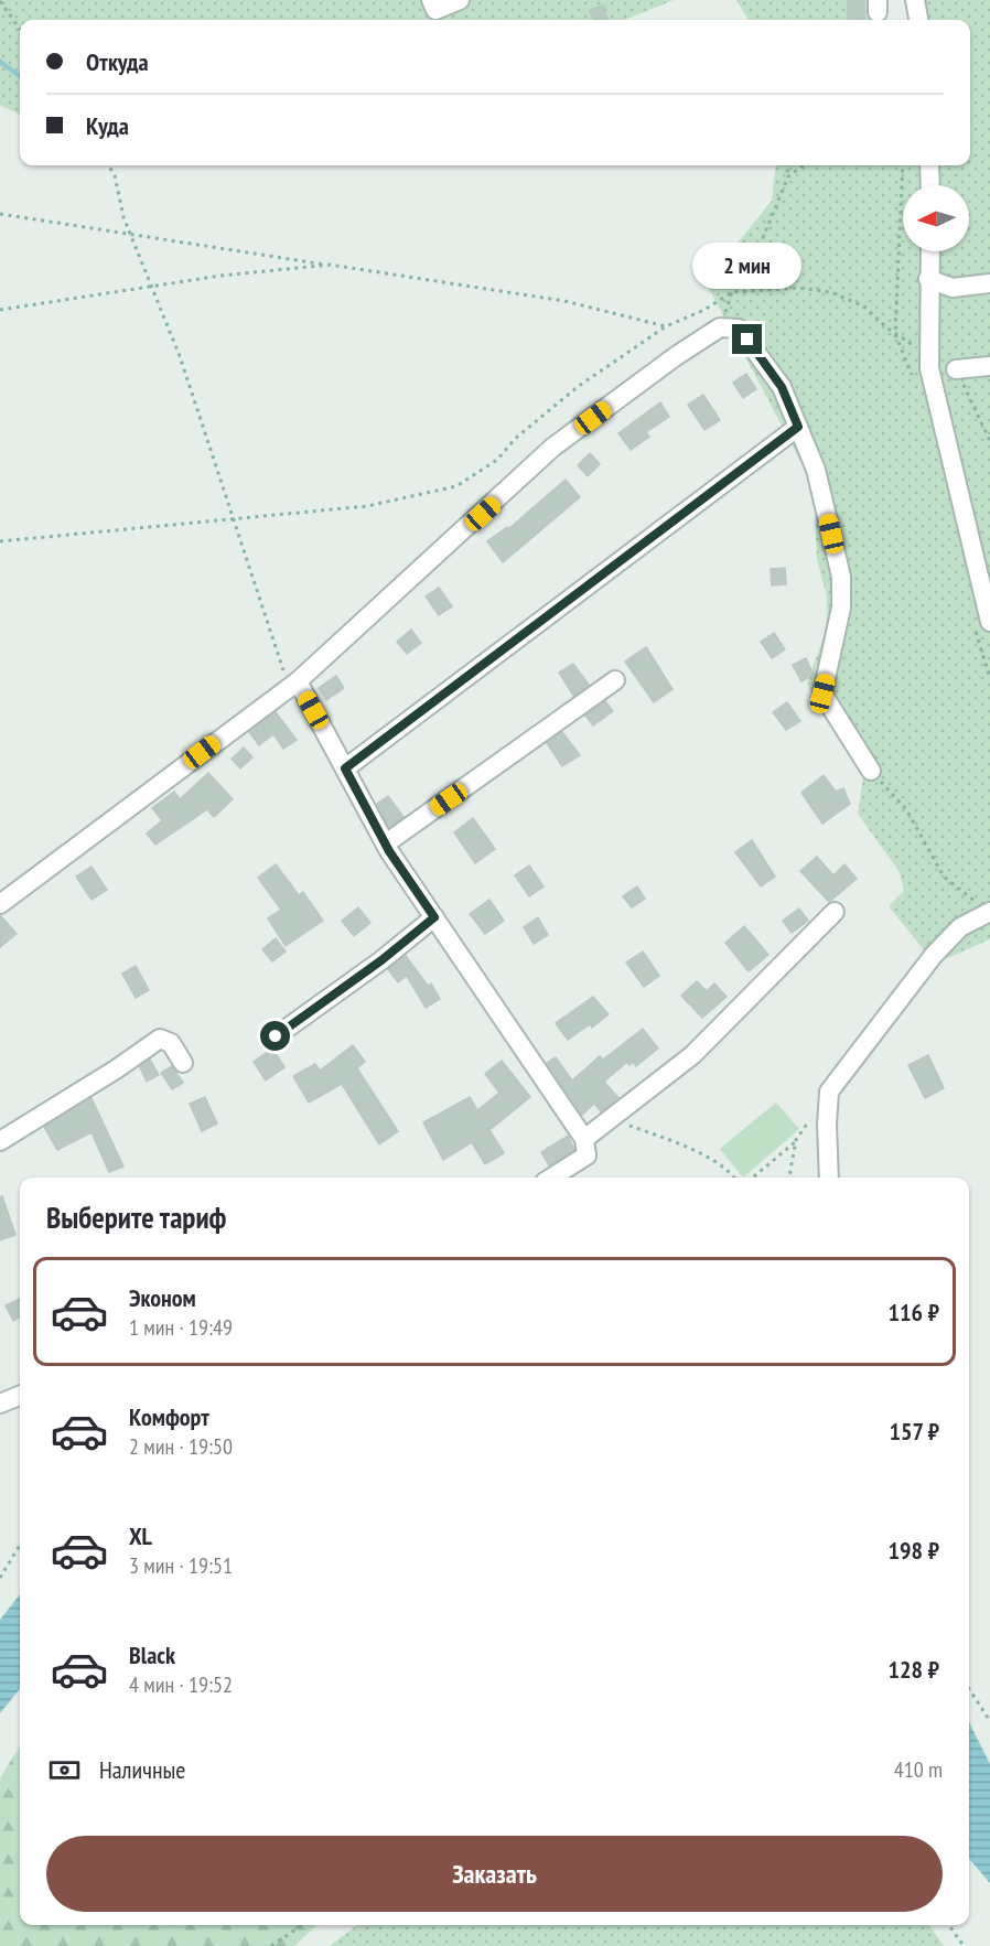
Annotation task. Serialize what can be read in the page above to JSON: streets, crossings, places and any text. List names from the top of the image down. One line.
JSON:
{"north":"left","page":{"banner":["Откуда","Куда"],"bubble":"2 мин","heading":"Выберите тариф","list":[{"name":"Эконом","note":"1 мин · 19:49","value":"116 ₽"},{"name":"Комфорт","note":"2 мин · 19:50","value":"157 ₽"},{"name":"XL","note":"3 мин · 19:51","value":"198 ₽"},{"name":"Black","note":"4 мин · 19:52","value":"128 ₽"}],"pay":["Наличные","410 m"],"buttons":"Заказать"}}
